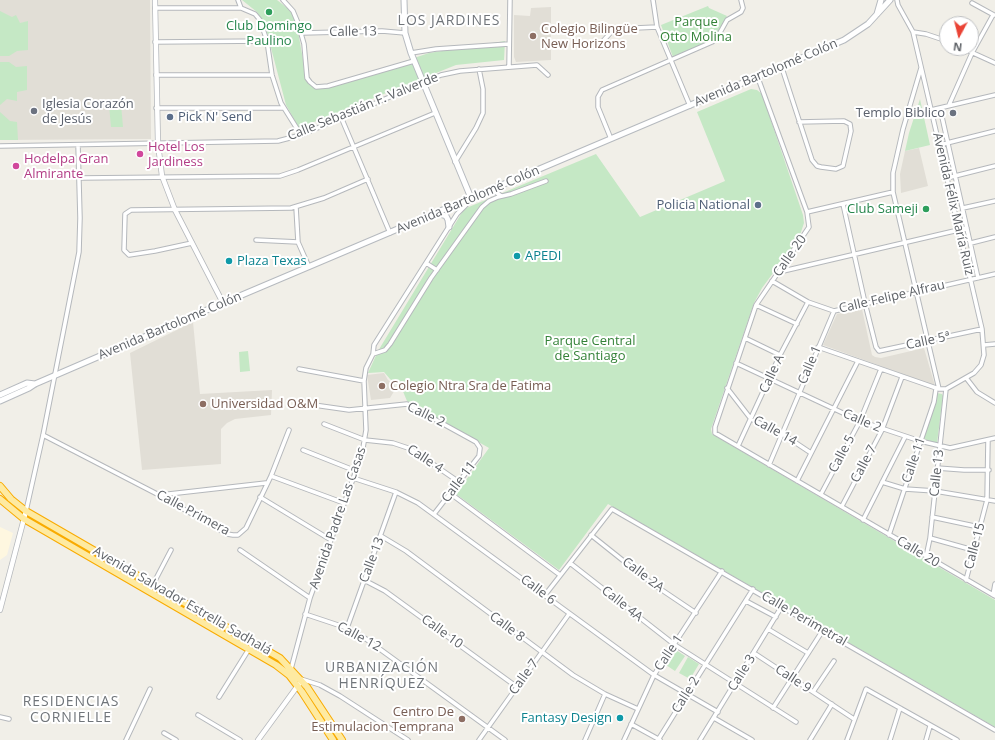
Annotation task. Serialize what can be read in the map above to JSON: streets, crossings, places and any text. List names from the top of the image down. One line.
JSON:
{"streets":{"highway":["Avenida Salvador Estrella Sadhalá"],"main road":["Avenida Bartolomé Colón"],"street":["Calle 13","Calle Sebastián F. Valverde","Avenida Félix María Ruiz","Calle 20","Calle Felipe Alfrau","Calle 5ª","Calle 1","Calle A","Calle 2","Calle 14","Calle 5","Calle 4","Calle 11","Calle 7","Calle Primera","Avenida Padre Las Casas","Calle 15","Calle 2A","Calle 6","Calle 4A","Calle Perimetral","Calle 8","Calle 10","Calle 12","Calle 3","Calle 9"]},"crossings":[["Calle 13","Avenida Félix María Ruiz"],["Calle 13","Calle 20"],["Calle 13","Calle 2"],["Calle 13","Calle 6"],["Calle 13","Calle 8"],["Calle 13","Calle 10"],["Calle 13","Calle 12"],["Avenida Bartolomé Colón","Avenida Félix María Ruiz"],["Avenida Bartolomé Colón","Calle 20"],["Avenida Bartolomé Colón","Avenida Padre Las Casas"],["Avenida Félix María Ruiz","Calle Felipe Alfrau"],["Avenida Félix María Ruiz","Calle 5ª"],["Calle 20","Calle Felipe Alfrau"],["Calle 20","Calle 1"],["Calle 20","Calle A"],["Calle 20","Calle 2"],["Calle 20","Calle 14"],["Calle 20","Calle 5"],["Calle 20","Calle 11"],["Calle 20","Calle 7"],["Calle 20","Calle 15"],["Calle Felipe Alfrau","Calle 5ª"],["Calle Felipe Alfrau","Calle 1"],["Calle Felipe Alfrau","Calle A"],["Calle 1","Calle 2"],["Calle 1","Calle 14"],["Calle 1","Calle 2A"],["Calle 1","Calle 6"],["Calle 1","Calle 4A"],["Calle 1","Calle Perimetral"],["Calle 1","Calle 8"],["Calle A","Calle 2"],["Calle A","Calle 14"],["Calle 2","Calle 5"],["Calle 2","Calle 11"],["Calle 2","Calle 7"],["Calle 2","Avenida Padre Las Casas"],["Calle 2","Calle 15"],["Calle 2","Calle 6"],["Calle 2","Calle Perimetral"],["Calle 4","Calle 11"],["Calle 4","Avenida Padre Las Casas"],["Calle 11","Calle 6"],["Calle 7","Calle 6"],["Calle 7","Calle 8"],["Calle 7","Calle 10"],["Calle 7","Calle 12"],["Avenida Padre Las Casas","Calle 6"],["Avenida Padre Las Casas","Avenida Salvador Estrella Sadhalá"],["Avenida Padre Las Casas","Calle 12"],["Calle 2A","Calle Perimetral"],["Calle 6","Calle 3"],["Calle Perimetral","Calle 3"],["Calle 3","Calle 9"]],"districts":["LOS JARDINES","URBANIZACIÓN HENRÍQUEZ","RESIDENCIAS CORNIELLE"],"parks":["Parque Otto Molina","Parque Central de Santiago"],"places":["Club Domingo Paulino","Colegio Bilingüe New Horizons","Iglesia Corazón de Jesús","Templo Biblico","Pick N' Send","Hotel Los Jardiness","Hodelpa Gran Almirante","Policia National","Club Sameji","APEDI","Plaza Texas","Colegio Ntra Sra de Fatima","Universidad O&M","Fantasy Design","Centro De Estimulacion Temprana"],"north":"bottom"}
